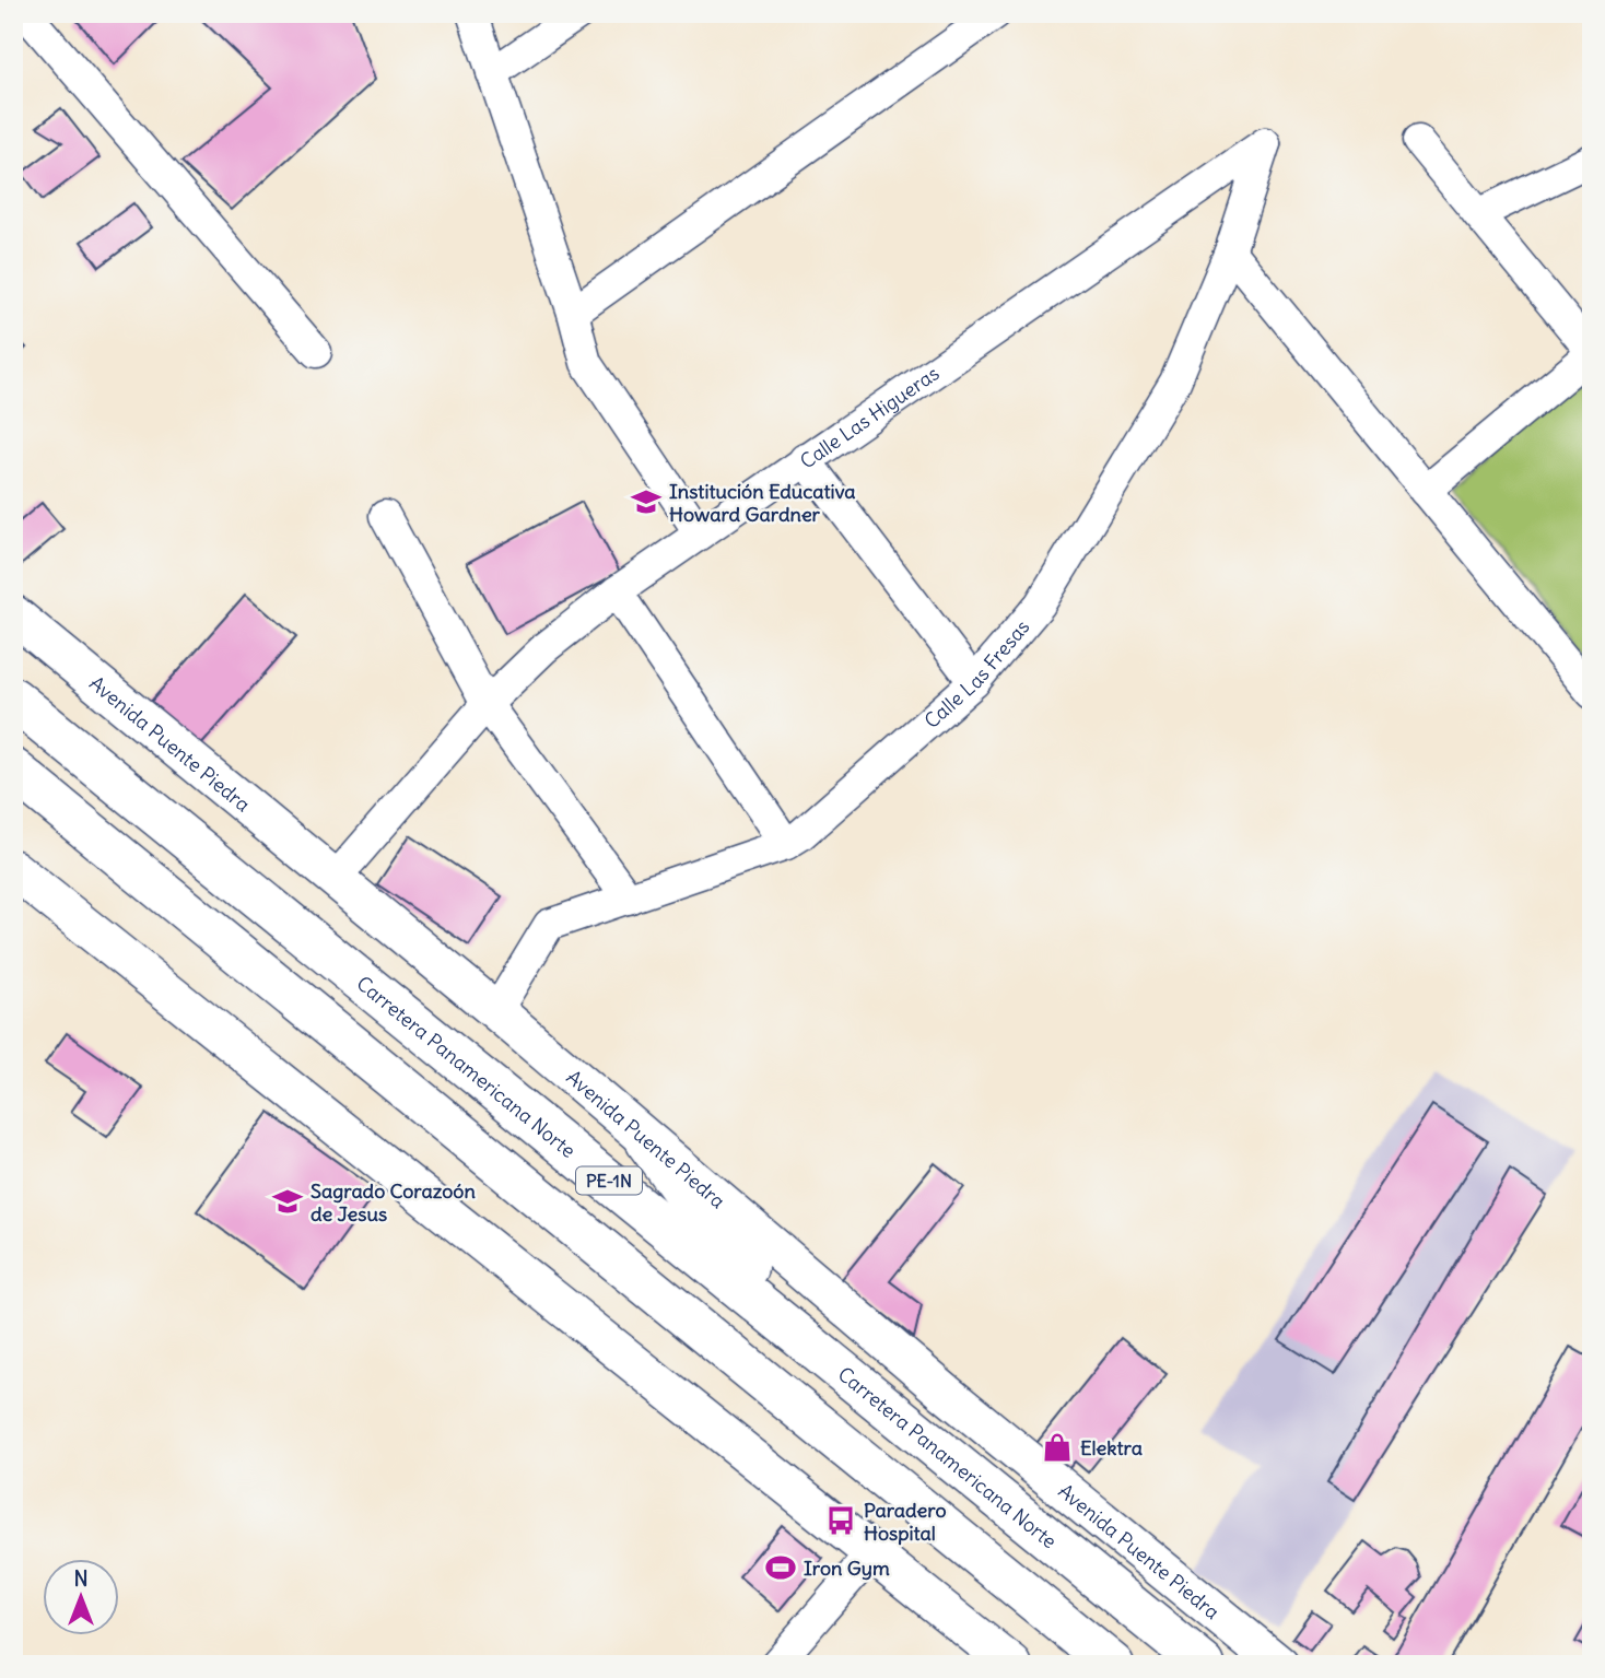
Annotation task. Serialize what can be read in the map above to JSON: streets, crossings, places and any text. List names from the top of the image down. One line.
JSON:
{"streets":{"highway":["Carretera Panamericana Norte","PE-1N"],"main road":["Avenida Puente Piedra"],"street":["Calle Las Higueras","Calle Las Fresas"]},"crossings":[["Calle Las Higueras","Calle Las Fresas"],["Calle Las Higueras","Avenida Puente Piedra"],["Calle Las Fresas","Avenida Puente Piedra"]],"places":{"school or university":["Institución Educativa Howard Gardner","Sagrado Corazoón de Jesus"],"shop":["Elektra"],"bus stop":["Paradero Hospital"],"sports":["Iron Gym"]},"north":"top"}
